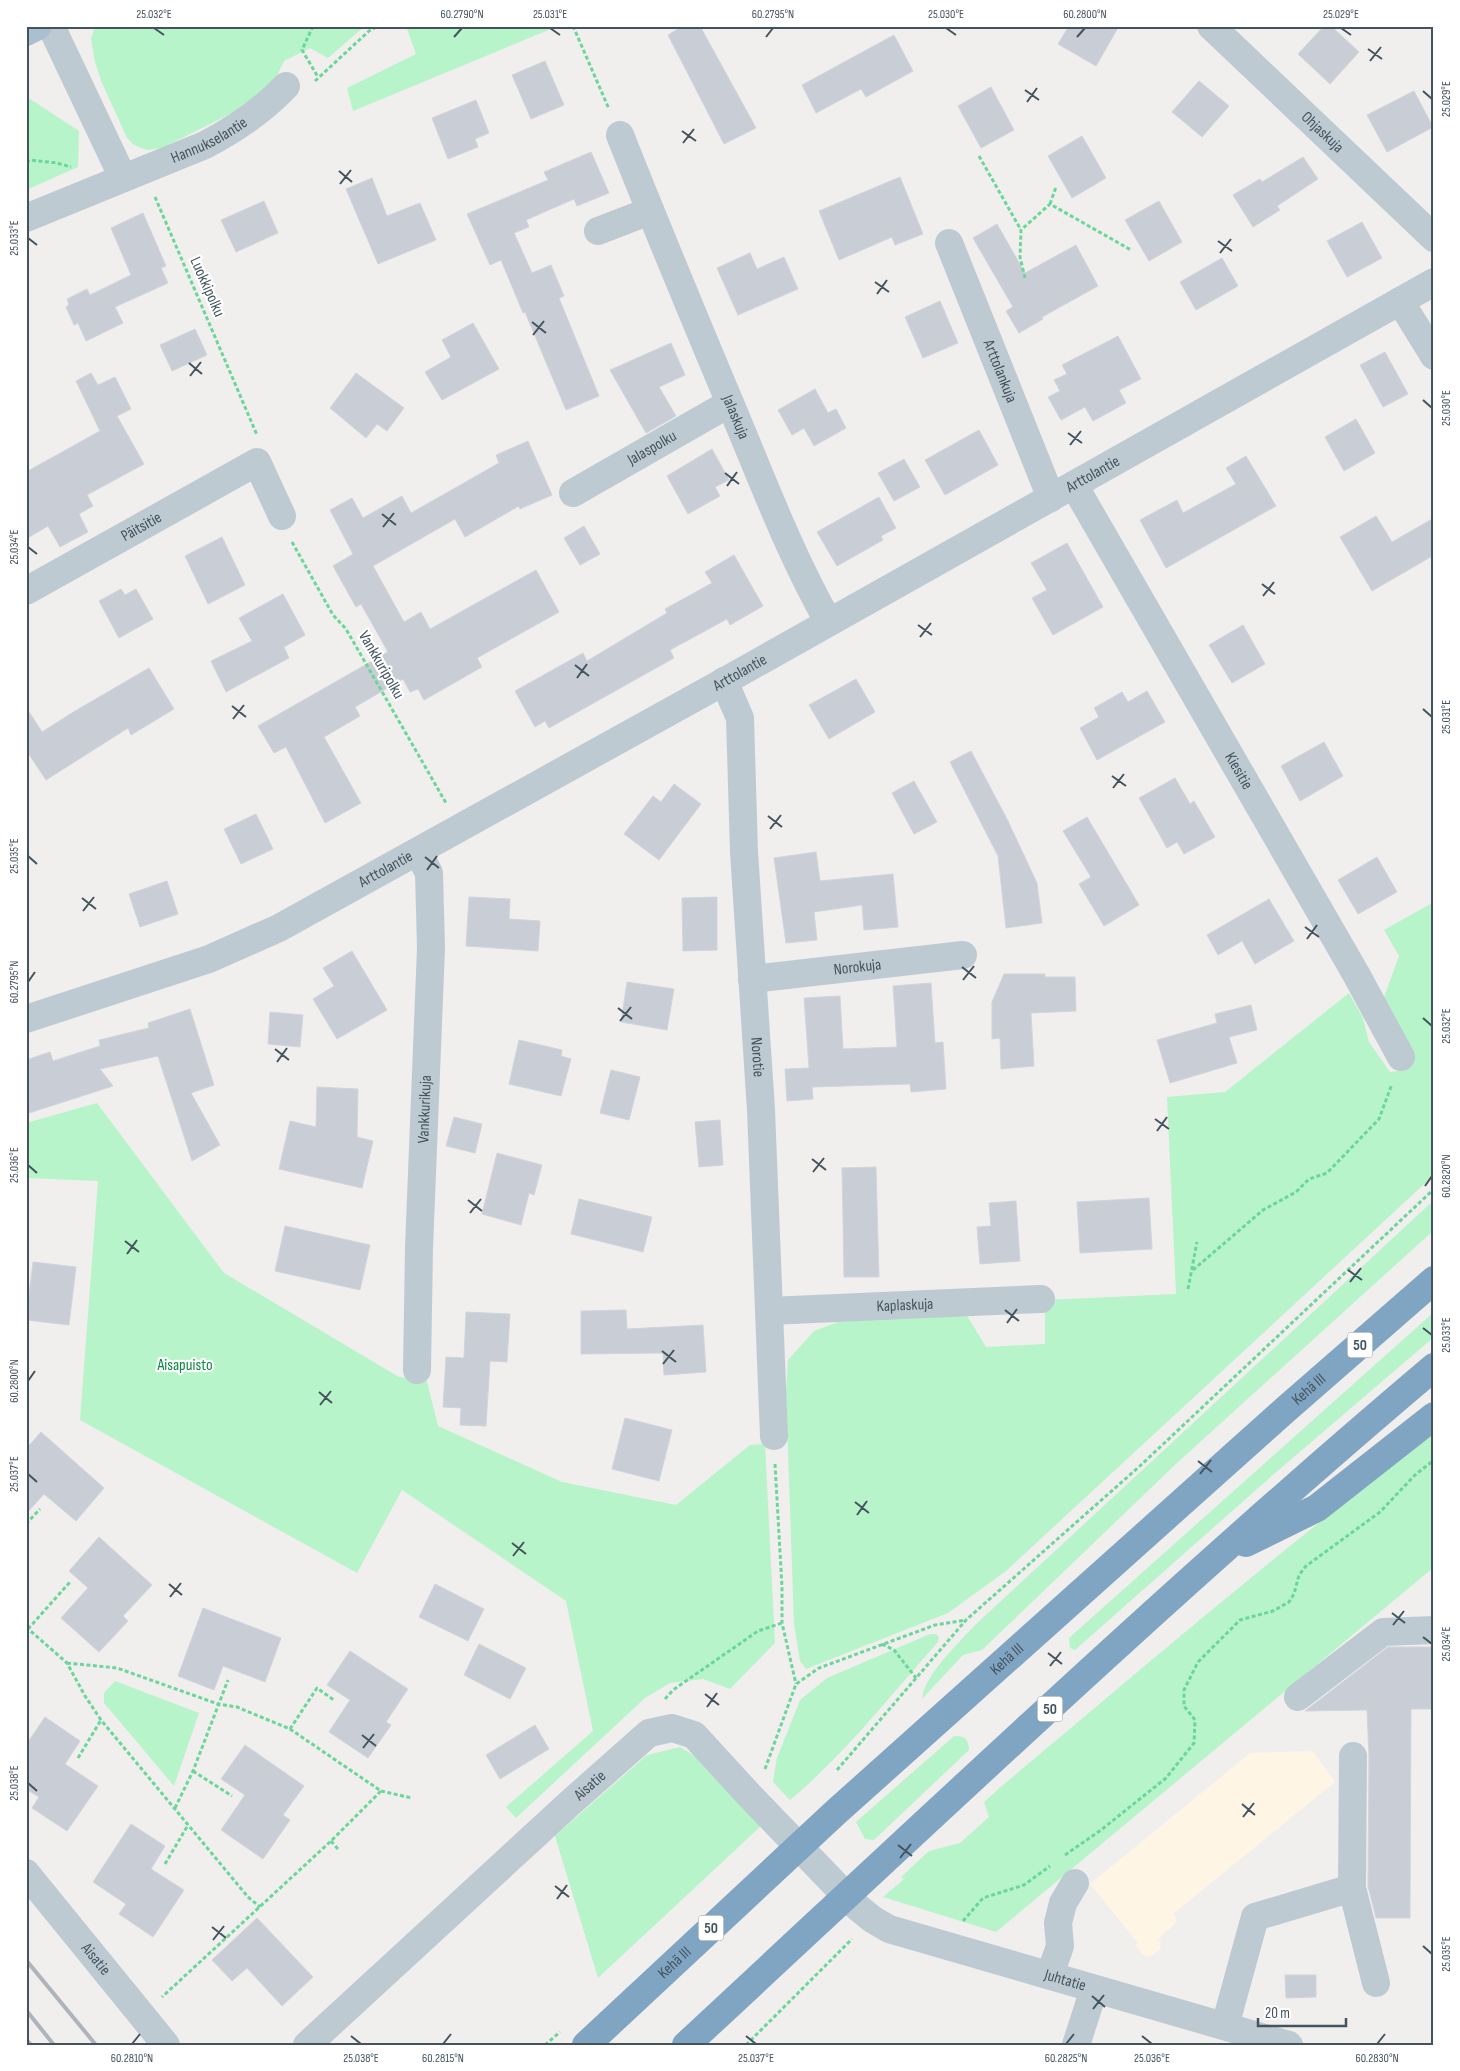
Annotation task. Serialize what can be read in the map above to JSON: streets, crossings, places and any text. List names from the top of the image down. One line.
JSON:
{"streets":{"highway":["50","Kehä III"],"street":["Ohjaskuja","Hannukselantie","Arttolankuja","Jalaskuja","Jalaspolku","Arttolantie","Päitsitie","Kiesitie","Norokuja","Norotie","Vankkurikuja","Kaplaskuja","Aisatie","Juhtatie"],"path":["Luokkipolku","Vankkuripolku"]},"crossings":[["Hannukselantie","Luokkipolku"],["Arttolankuja","Arttolantie"],["Arttolankuja","Kiesitie"],["Jalaskuja","Jalaspolku"],["Jalaskuja","Arttolantie"],["Arttolantie","Vankkuripolku"],["Arttolantie","Kiesitie"],["Arttolantie","Norotie"],["Arttolantie","Vankkurikuja"],["Päitsitie","Vankkuripolku"],["Norokuja","Norotie"],["Norotie","Kaplaskuja"]],"parks":["Aisapuisto"],"scale_bar":"20 m","coordinates":["25.032°E","60.2790°N","25.031°E","60.2795°N","25.030°E","60.2800°N","25.029°E","25.033°E","25.034°E","25.035°E","25.036°E","60.2820°N","25.037°E","25.038°E","60.2810°N","60.2815°N","60.2825°N","60.2830°N"]}
